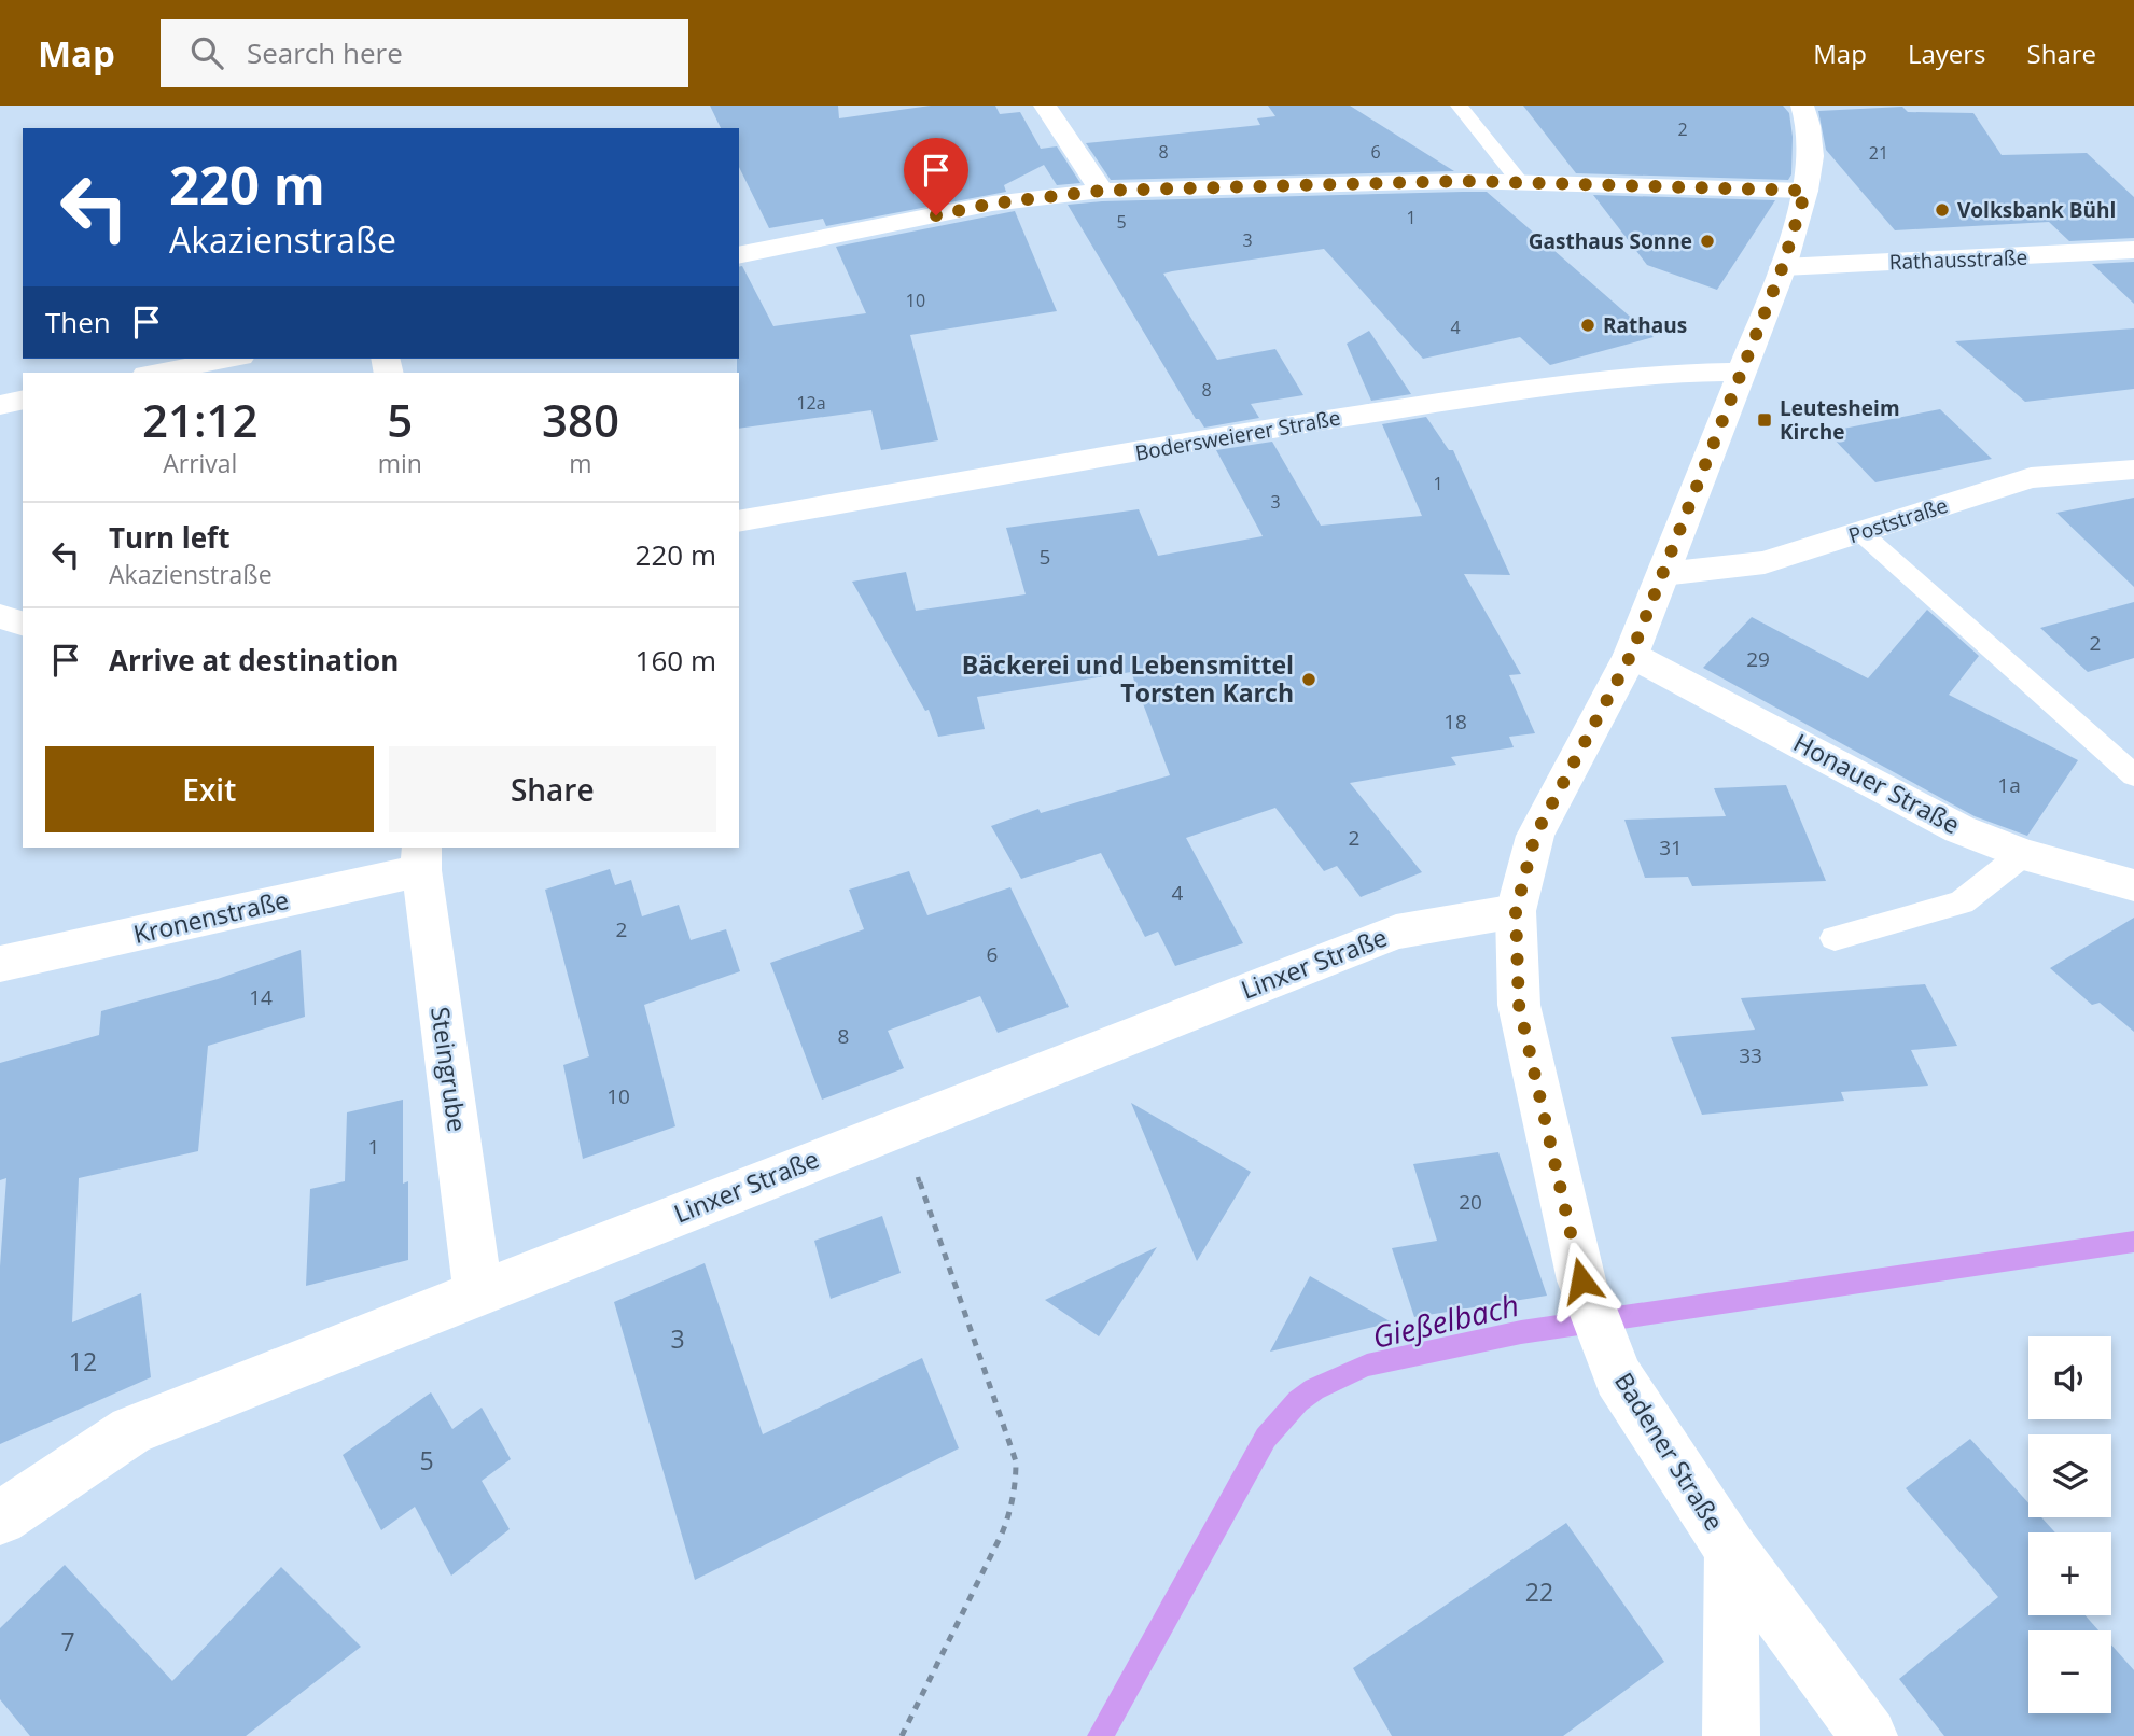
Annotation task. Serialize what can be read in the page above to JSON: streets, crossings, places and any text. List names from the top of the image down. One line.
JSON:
{"streets":{"street":["Rathausstraße","Bodersweierer Straße","Poststraße","Honauer Straße","Kronenstraße","Linxer Straße","Steingrube","Badener Straße"]},"crossings":[["Rathausstraße","Badener Straße"],["Bodersweierer Straße","Badener Straße"],["Poststraße","Badener Straße"],["Honauer Straße","Badener Straße"],["Kronenstraße","Steingrube"],["Linxer Straße","Steingrube"],["Linxer Straße","Badener Straße"]],"water":["Gießelbach"],"places":{"other":["Volksbank Bühl","Gasthaus Sonne","Rathaus","Bäckerei und Lebensmittel Torsten Karch"],"transit":["Leutesheim Kirche"]},"house_numbers":["2","8","6","21","1","5","3","10","4","8","12a","1","3","5","2","29","18","1a","2","31","4","2","6","14","8","33","10","1","20","3","12","5","22","7"],"page":{"header":"Map","search":"Search here","nav":["Map","Layers","Share"],"turn":["220 m","Akazienstraße"],"then":"Then","eta":["21:12","Arrival","5","min","380","m"],"list":[{"name":"Turn left","note":"Akazienstraße","value":"220 m"},{"name":"Arrive at destination","value":"160 m"}],"buttons":["Exit","Share"],"map_buttons":["+","−"]}}
